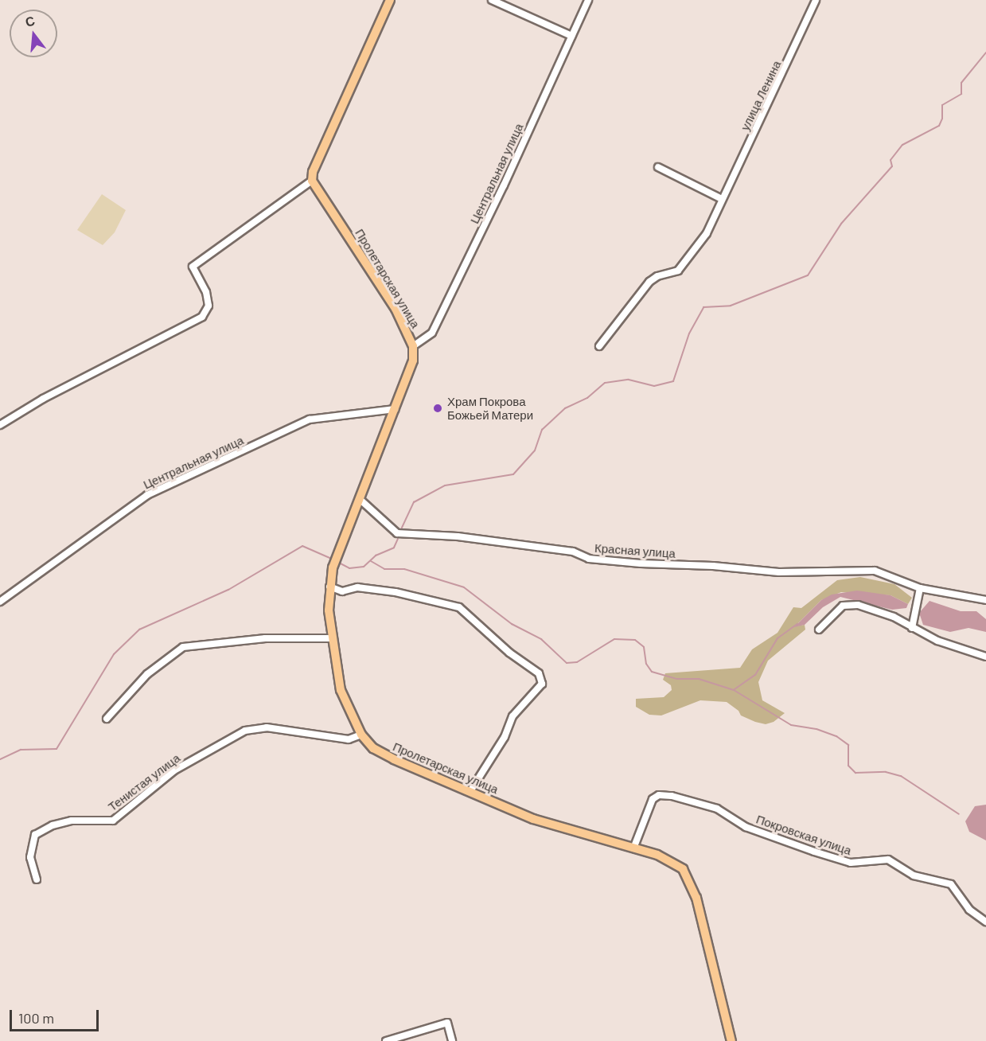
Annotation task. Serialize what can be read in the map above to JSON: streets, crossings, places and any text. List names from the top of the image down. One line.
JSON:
{"streets":{"main road":["Пролетарская улица"],"street":["улица Ленина","Центральная улица","Красная улица","Тенистая улица","Покровская улица"]},"crossings":[["Центральная улица","Пролетарская улица"],["Пролетарская улица","Красная улица"],["Пролетарская улица","Тенистая улица"],["Пролетарская улица","Покровская улица"]],"places":["Храм Покрова Божьей Матери"],"scale_bar":"100 m","north":"top"}
